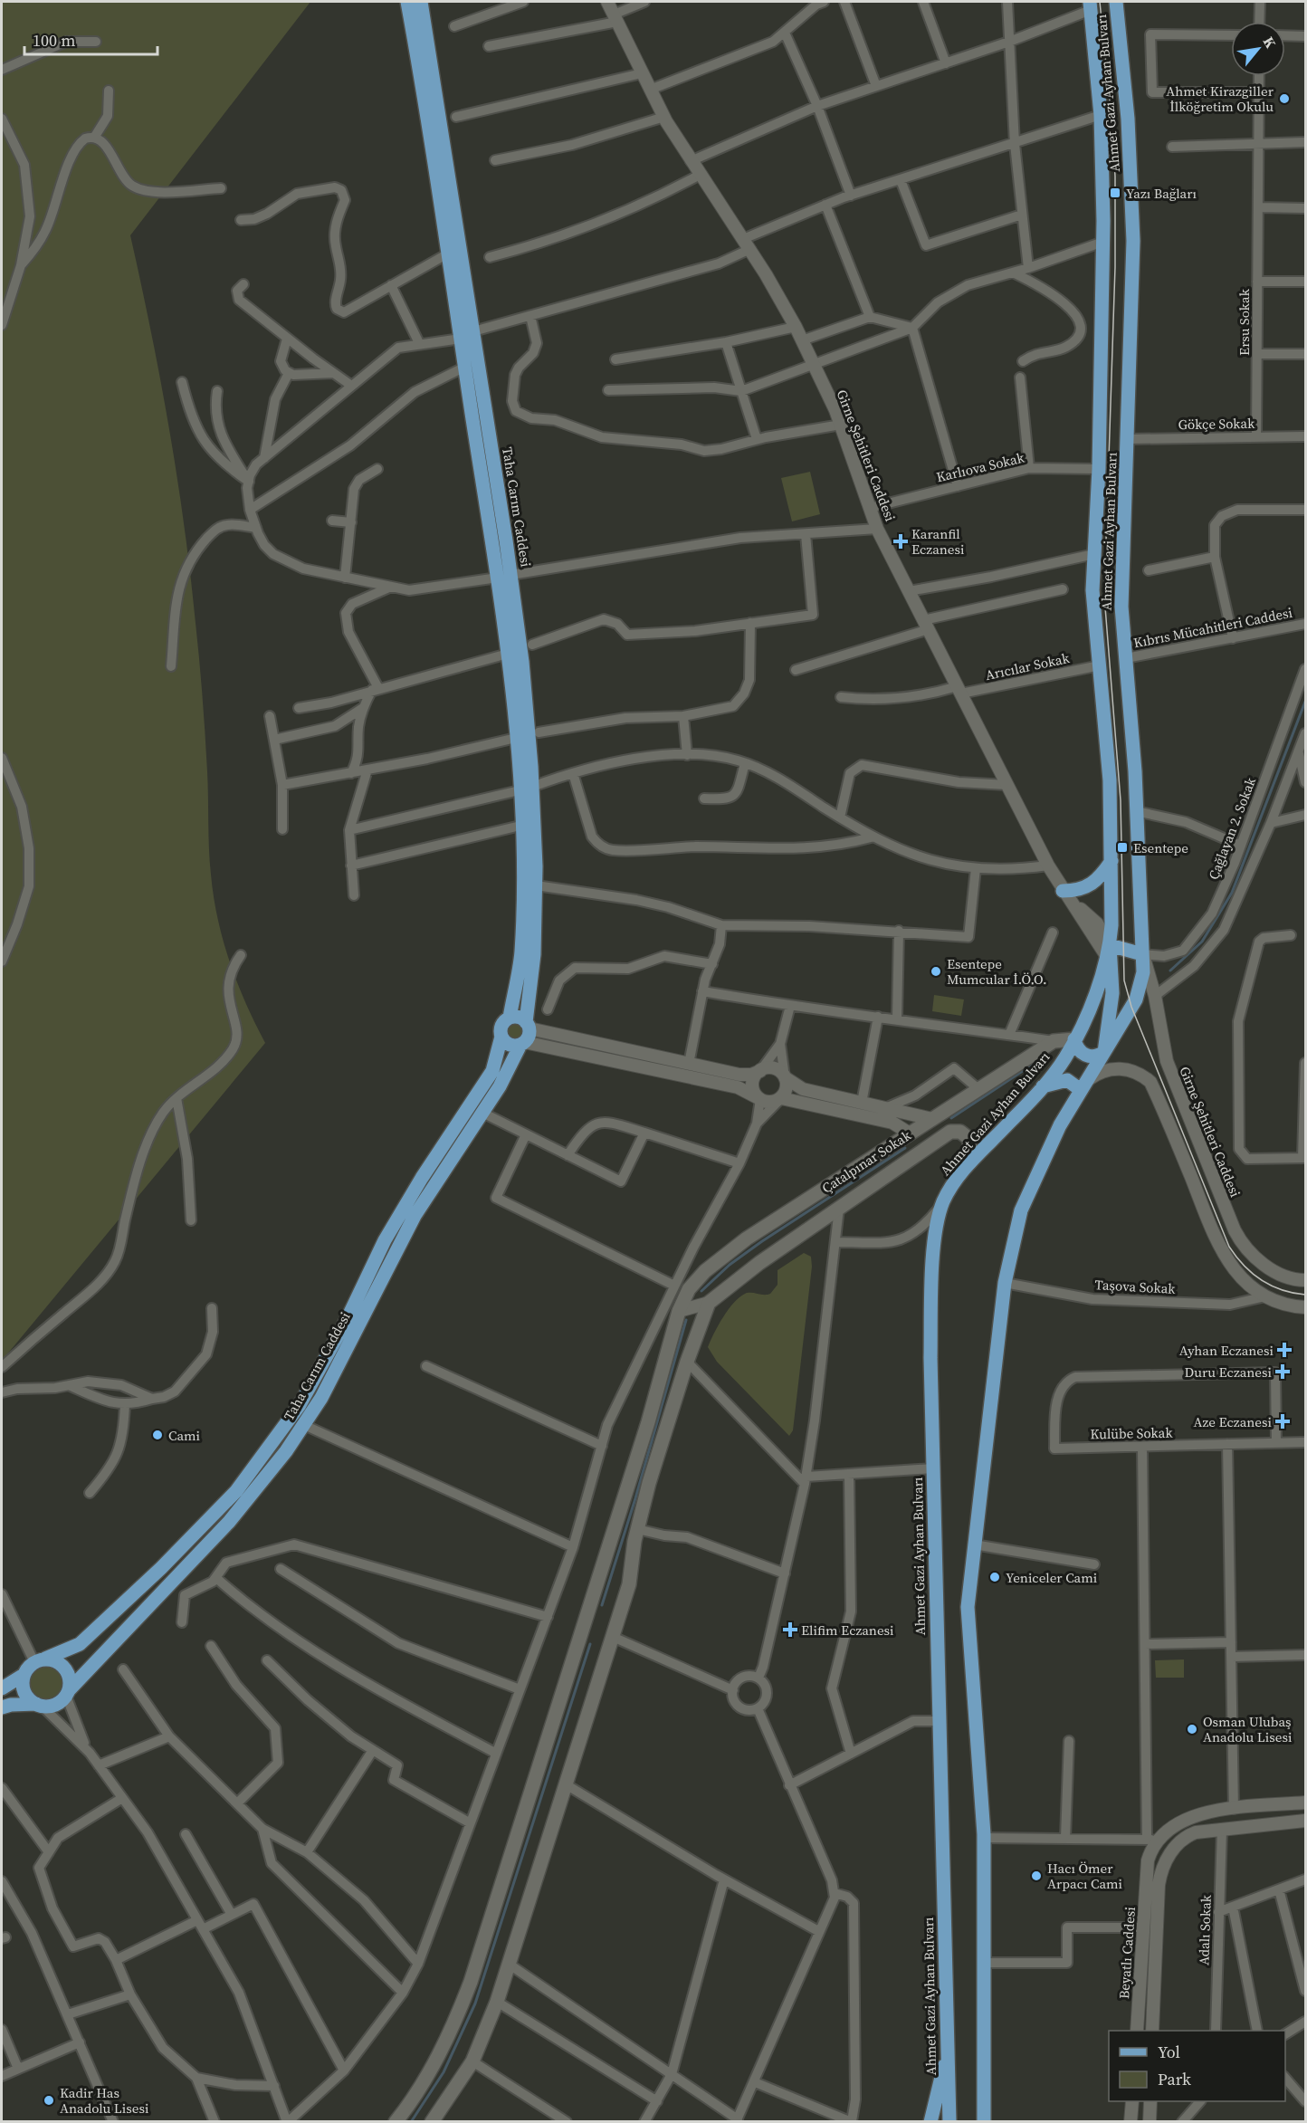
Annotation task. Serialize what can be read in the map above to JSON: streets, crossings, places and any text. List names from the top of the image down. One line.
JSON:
{"streets":{"main road":["Ahmet Gazi Ayhan Bulvarı","Taha Carım Caddesi","Çatalpınar Sokak"],"street":["Ersu Sokak","Gökçe Sokak","Girne Şehitleri Caddesi","Karlıova Sokak","Kıbrıs Mücahitleri Caddesi","Arıcılar Sokak","Çağlayan 2. Sokak","Taşova Sokak","Kulübe Sokak","Adalı Sokak","Beyatlı Caddesi"]},"crossings":[["Ahmet Gazi Ayhan Bulvarı","Gökçe Sokak"],["Ahmet Gazi Ayhan Bulvarı","Girne Şehitleri Caddesi"],["Ahmet Gazi Ayhan Bulvarı","Karlıova Sokak"],["Ahmet Gazi Ayhan Bulvarı","Kıbrıs Mücahitleri Caddesi"],["Ahmet Gazi Ayhan Bulvarı","Arıcılar Sokak"],["Ahmet Gazi Ayhan Bulvarı","Çağlayan 2. Sokak"],["Ahmet Gazi Ayhan Bulvarı","Çatalpınar Sokak"],["Ahmet Gazi Ayhan Bulvarı","Taşova Sokak"],["Ersu Sokak","Gökçe Sokak"],["Girne Şehitleri Caddesi","Karlıova Sokak"],["Girne Şehitleri Caddesi","Arıcılar Sokak"],["Girne Şehitleri Caddesi","Çağlayan 2. Sokak"],["Adalı Sokak","Beyatlı Caddesi"]],"places":{"other":["Ahmet Kirazgiller İlköğretim Okulu","Esentepe Mumcular İ.Ö.O.","Cami","Yeniceler Cami","Osman Ulubaş Anadolu Lisesi","Hacı Ömer Arpacı Cami","Kadir Has Anadolu Lisesi"],"transit":["Yazı Bağları","Esentepe"],"health":["Karanfil Eczanesi","Ayhan Eczanesi","Duru Eczanesi","Aze Eczanesi","Elifim Eczanesi"]},"legend":["Yol","Park"],"scale_bar":"100 m","north":"top right"}
